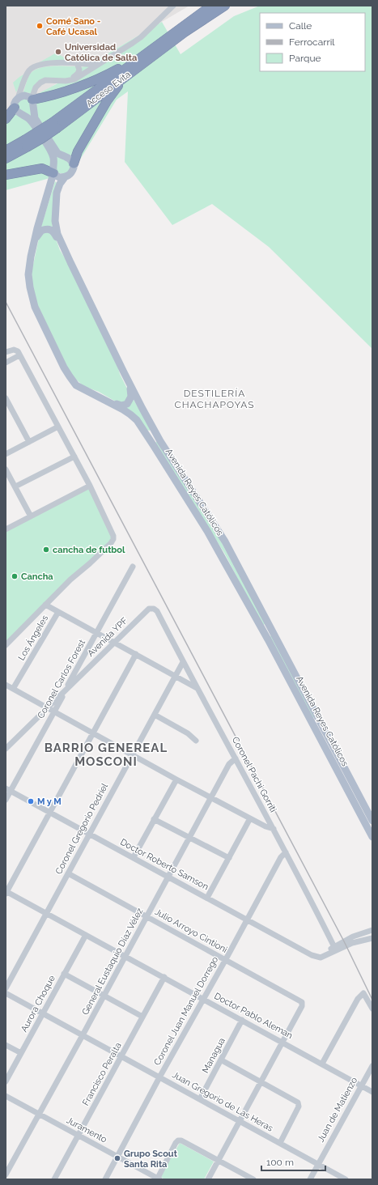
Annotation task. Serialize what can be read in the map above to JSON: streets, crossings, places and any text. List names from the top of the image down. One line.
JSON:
{"streets":{"highway":["Acceso Evita"],"main road":["Avenida Reyes Católicos"],"street":["Avenida YPF","Los Ángeles","Coronel Carlos Forest","Coronel Pachi Gorriti","Coronel Gregorio Pedriel","Doctor Roberto Samson","Julio Arroyo Cintioni","General Eustaquio Díaz Vélez","Aurora Choque","Coronel Juan Manuel Dorrego","Doctor Pablo Aleman","Managua","Francisco Peralta","Juan Gregorio de Las Heras","Juan de Matienzo","Juramento"]},"crossings":[["Avenida YPF","Coronel Carlos Forest"],["Avenida YPF","Coronel Pachi Gorriti"],["Coronel Carlos Forest","Doctor Roberto Samson"],["Coronel Pachi Gorriti","Coronel Gregorio Pedriel"],["Coronel Pachi Gorriti","Doctor Roberto Samson"],["Coronel Pachi Gorriti","General Eustaquio Díaz Vélez"],["Coronel Pachi Gorriti","Coronel Juan Manuel Dorrego"],["Coronel Gregorio Pedriel","Doctor Roberto Samson"],["Coronel Gregorio Pedriel","Julio Arroyo Cintioni"],["Coronel Gregorio Pedriel","Doctor Pablo Aleman"],["Doctor Roberto Samson","General Eustaquio Díaz Vélez"],["Doctor Roberto Samson","Coronel Juan Manuel Dorrego"],["Julio Arroyo Cintioni","General Eustaquio Díaz Vélez"],["Julio Arroyo Cintioni","Coronel Juan Manuel Dorrego"],["Julio Arroyo Cintioni","Doctor Pablo Aleman"],["General Eustaquio Díaz Vélez","Doctor Pablo Aleman"],["General Eustaquio Díaz Vélez","Juan Gregorio de Las Heras"],["General Eustaquio Díaz Vélez","Juramento"],["Aurora Choque","Doctor Pablo Aleman"],["Aurora Choque","Juan Gregorio de Las Heras"],["Coronel Juan Manuel Dorrego","Doctor Pablo Aleman"],["Coronel Juan Manuel Dorrego","Juan Gregorio de Las Heras"],["Coronel Juan Manuel Dorrego","Juramento"],["Doctor Pablo Aleman","Managua"],["Doctor Pablo Aleman","Francisco Peralta"],["Doctor Pablo Aleman","Juan de Matienzo"],["Managua","Juan Gregorio de Las Heras"],["Francisco Peralta","Juan Gregorio de Las Heras"],["Francisco Peralta","Juramento"],["Juan Gregorio de Las Heras","Juan de Matienzo"]],"districts":["DESTILERÍA CHACHAPOYAS","BARRIO GENEREAL MOSCONI"],"places":["Comé Sano - Café Ucasal","Universidad Católica de Salta","cancha de futbol","Cancha","M y M","Grupo Scout Santa Rita"],"legend":["Calle","Ferrocarril","Parque"],"scale_bar":"100 m"}
